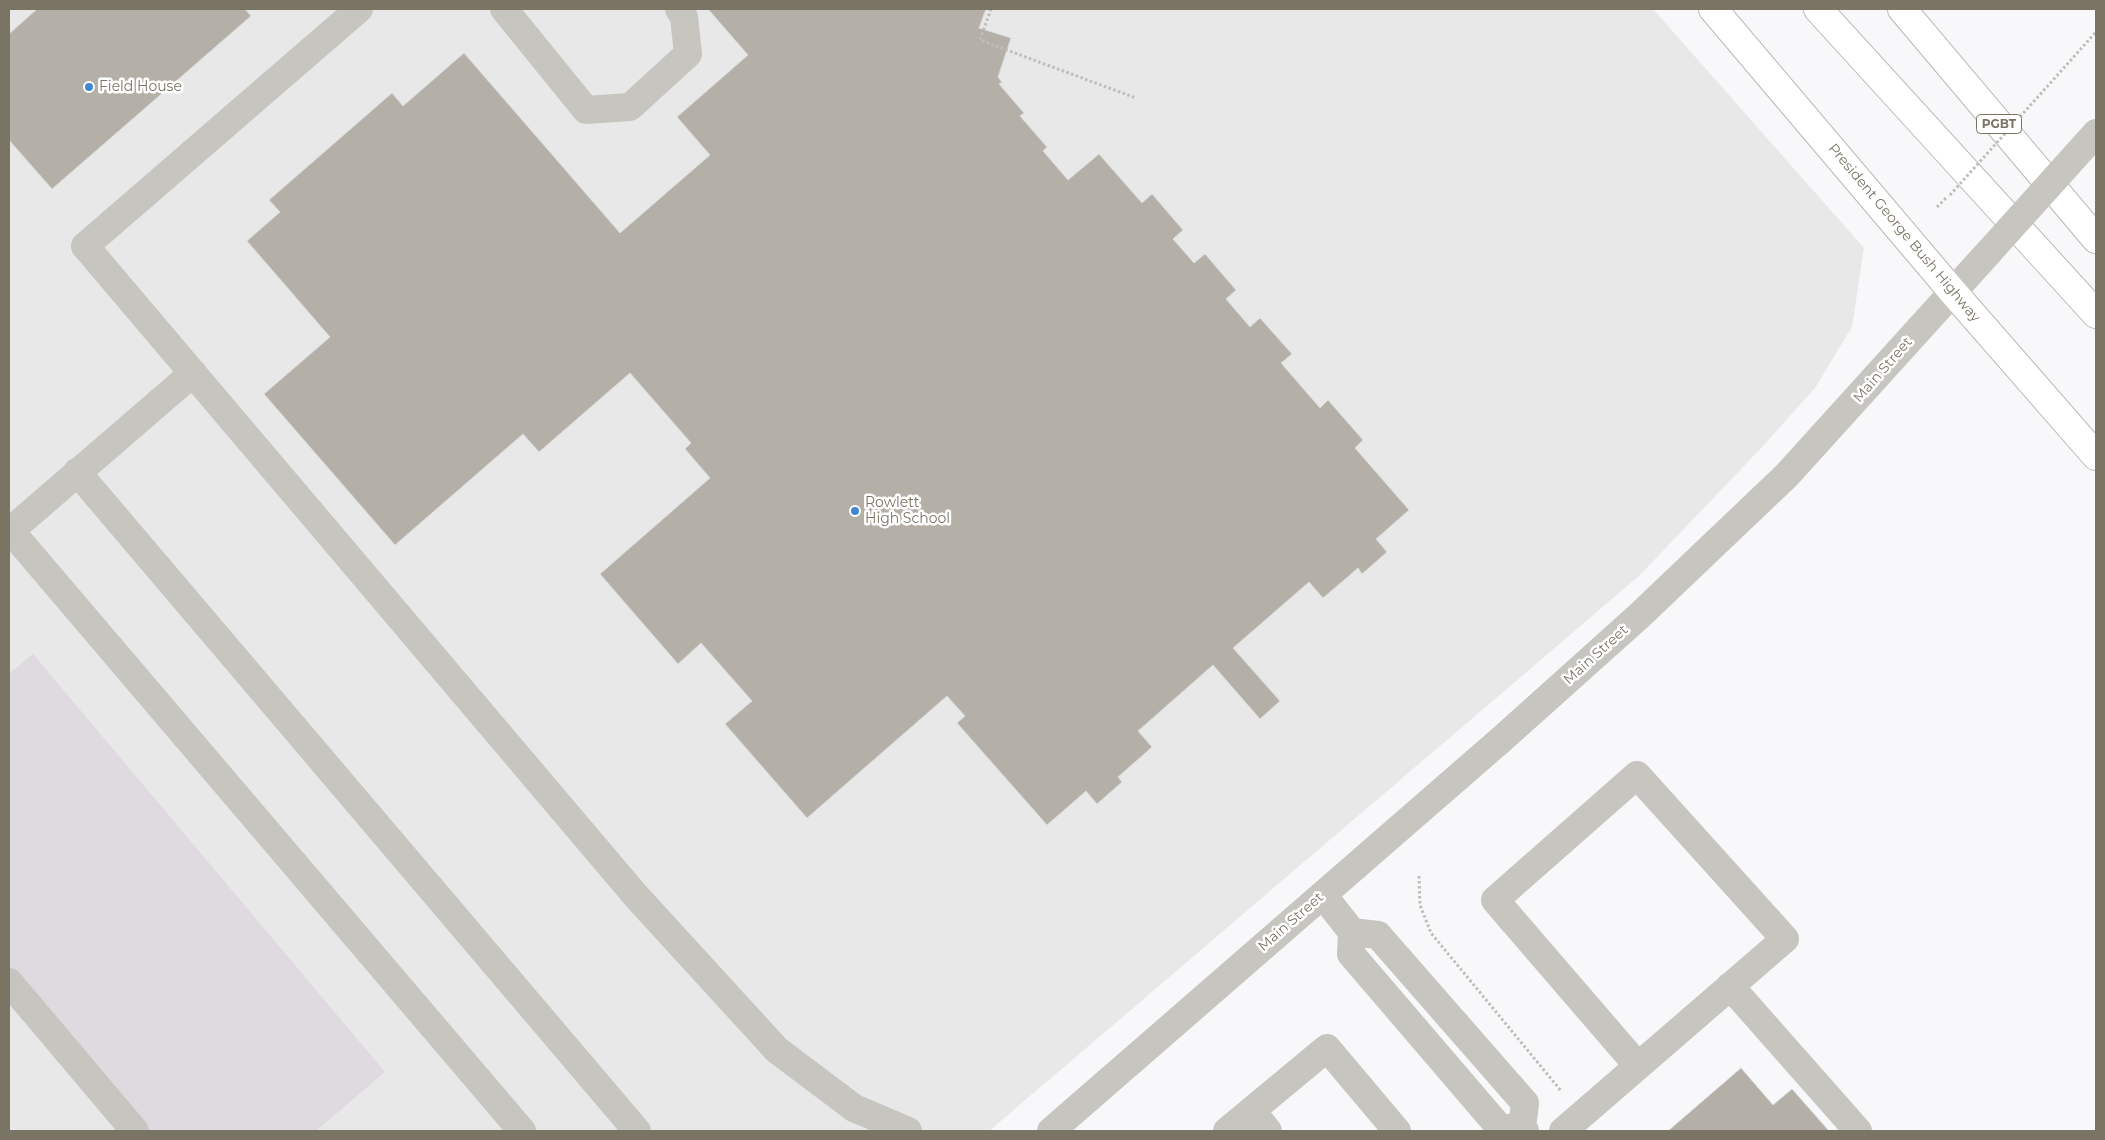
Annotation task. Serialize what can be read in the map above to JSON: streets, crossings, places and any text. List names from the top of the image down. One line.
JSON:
{"streets":{"main road":["PGBT","President George Bush Highway"],"street":["Main Street"]},"crossings":[["President George Bush Highway","Main Street"]],"places":["Field House","Rowlett High School"]}
